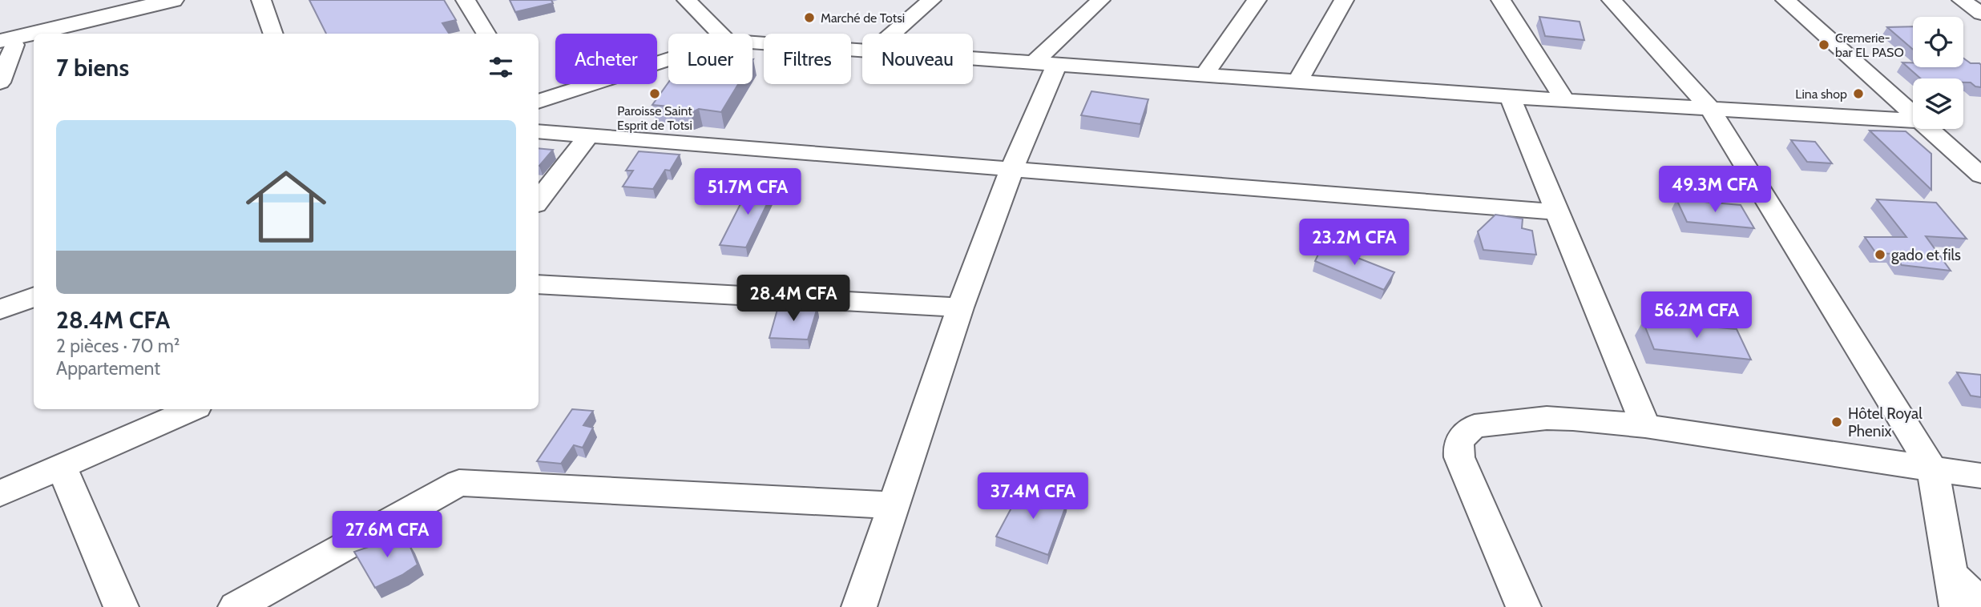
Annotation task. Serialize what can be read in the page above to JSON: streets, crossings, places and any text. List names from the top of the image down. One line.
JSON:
{"places":["Marché de Totsi","Cremerie- bar EL PASO","Paroisse Saint Esprit de Totsi","Lina shop","gado et fils","Hôtel Royal Phenix"],"page":{"chip":["Acheter","Louer","Filtres","Nouveau"],"heading":"7 biens","list":[{"name":"28.4M CFA","note":"2 pièces · 70 m² · Appartement"}],"price":["49.3M CFA","51.7M CFA","23.2M CFA","28.4M CFA","56.2M CFA","37.4M CFA","27.6M CFA"]}}
